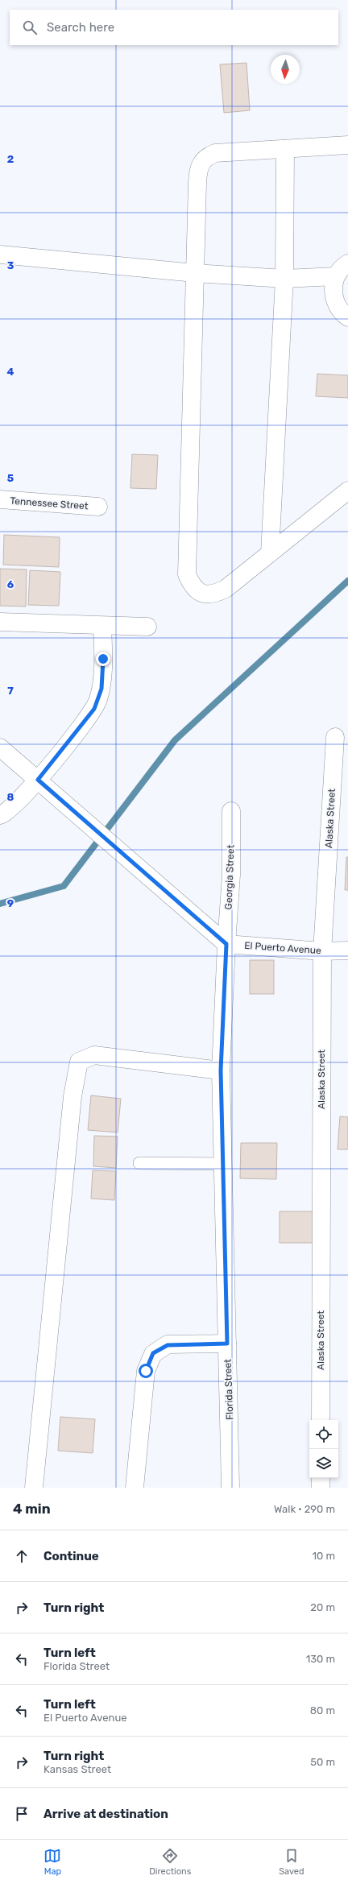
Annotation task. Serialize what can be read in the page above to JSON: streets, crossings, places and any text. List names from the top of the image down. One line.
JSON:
{"streets":{"street":["Tennessee Street","Alaska Street","Georgia Street","El Puerto Avenue","Florida Street"]},"crossings":[["Alaska Street","El Puerto Avenue"],["Georgia Street","El Puerto Avenue"],["Georgia Street","Florida Street"],["El Puerto Avenue","Florida Street"]],"north":"bottom","page":{"search":"Search here","heading":["4 min","Walk · 290 m"],"list":[["Continue","10 m"],["Turn right","20 m"],["Turn left","Florida Street","130 m"],["Turn left","El Puerto Avenue","80 m"],["Turn right","Kansas Street","50 m"],"Arrive at destination"],"nav":["Map","Directions","Saved"]},"grid":{"rows":["2","3","4","5","6","7","8","9"]}}
